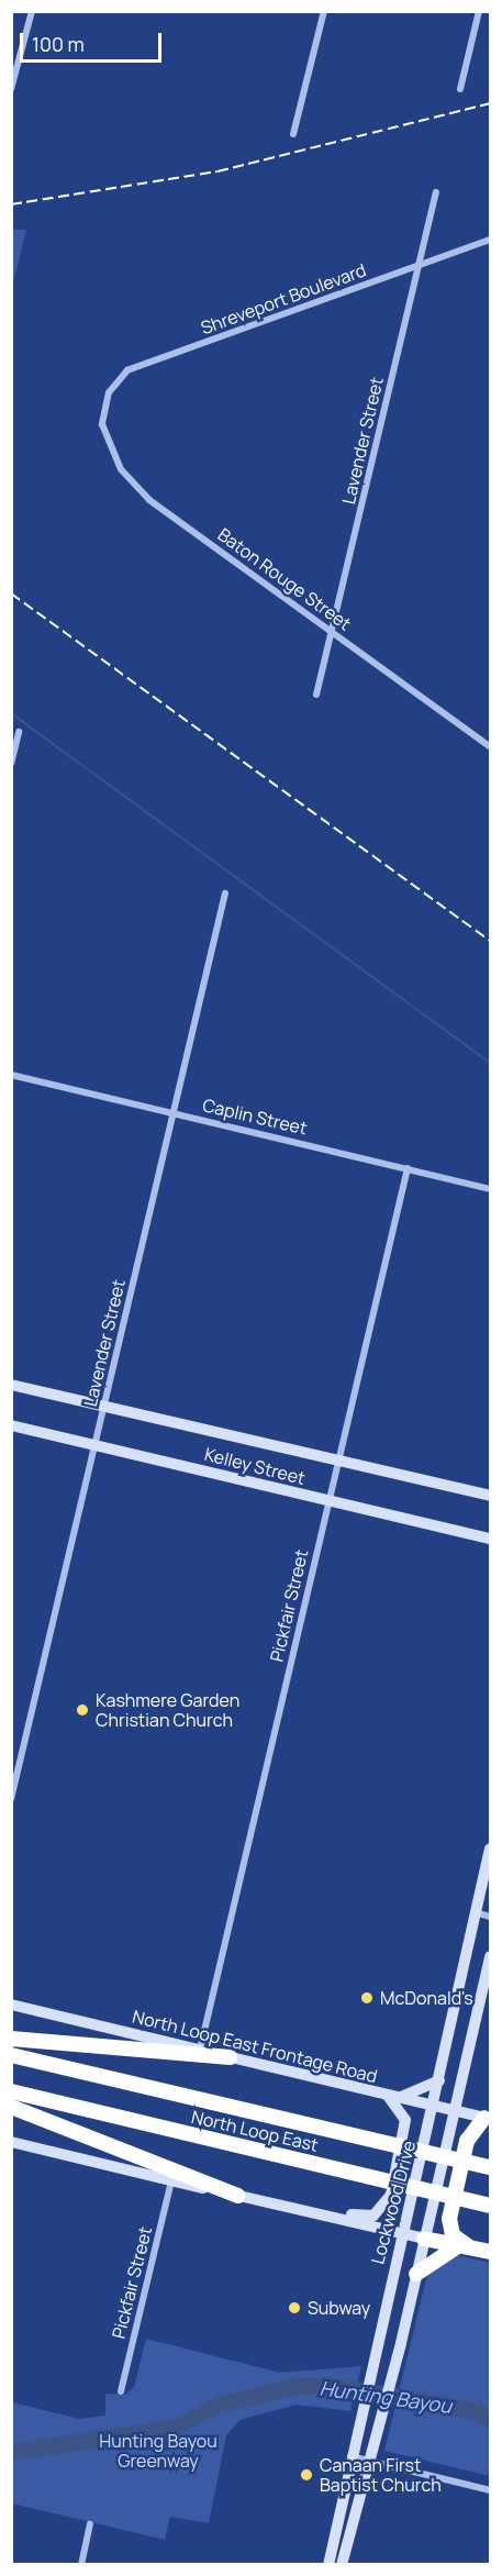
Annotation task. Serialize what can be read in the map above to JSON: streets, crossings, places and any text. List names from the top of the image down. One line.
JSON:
{"streets":{"highway":["North Loop East"],"main road":["Kelley Street","North Loop East Frontage Road","Lockwood Drive"],"street":["Shreveport Boulevard","Lavender Street","Baton Rouge Street","Caplin Street","Pickfair Street"]},"crossings":[["Shreveport Boulevard","Lavender Street"],["Shreveport Boulevard","Baton Rouge Street"],["Lavender Street","Baton Rouge Street"],["Lavender Street","Caplin Street"],["Lavender Street","Kelley Street"],["Caplin Street","Pickfair Street"],["Kelley Street","Pickfair Street"],["Pickfair Street","North Loop East Frontage Road"],["North Loop East Frontage Road","Lockwood Drive"]],"water":["Hunting Bayou"],"parks":["Hunting Bayou Greenway"],"places":["Kashmere Garden Christian Church","McDonald's","Subway","Canaan First Baptist Church"],"scale_bar":"100 m"}
